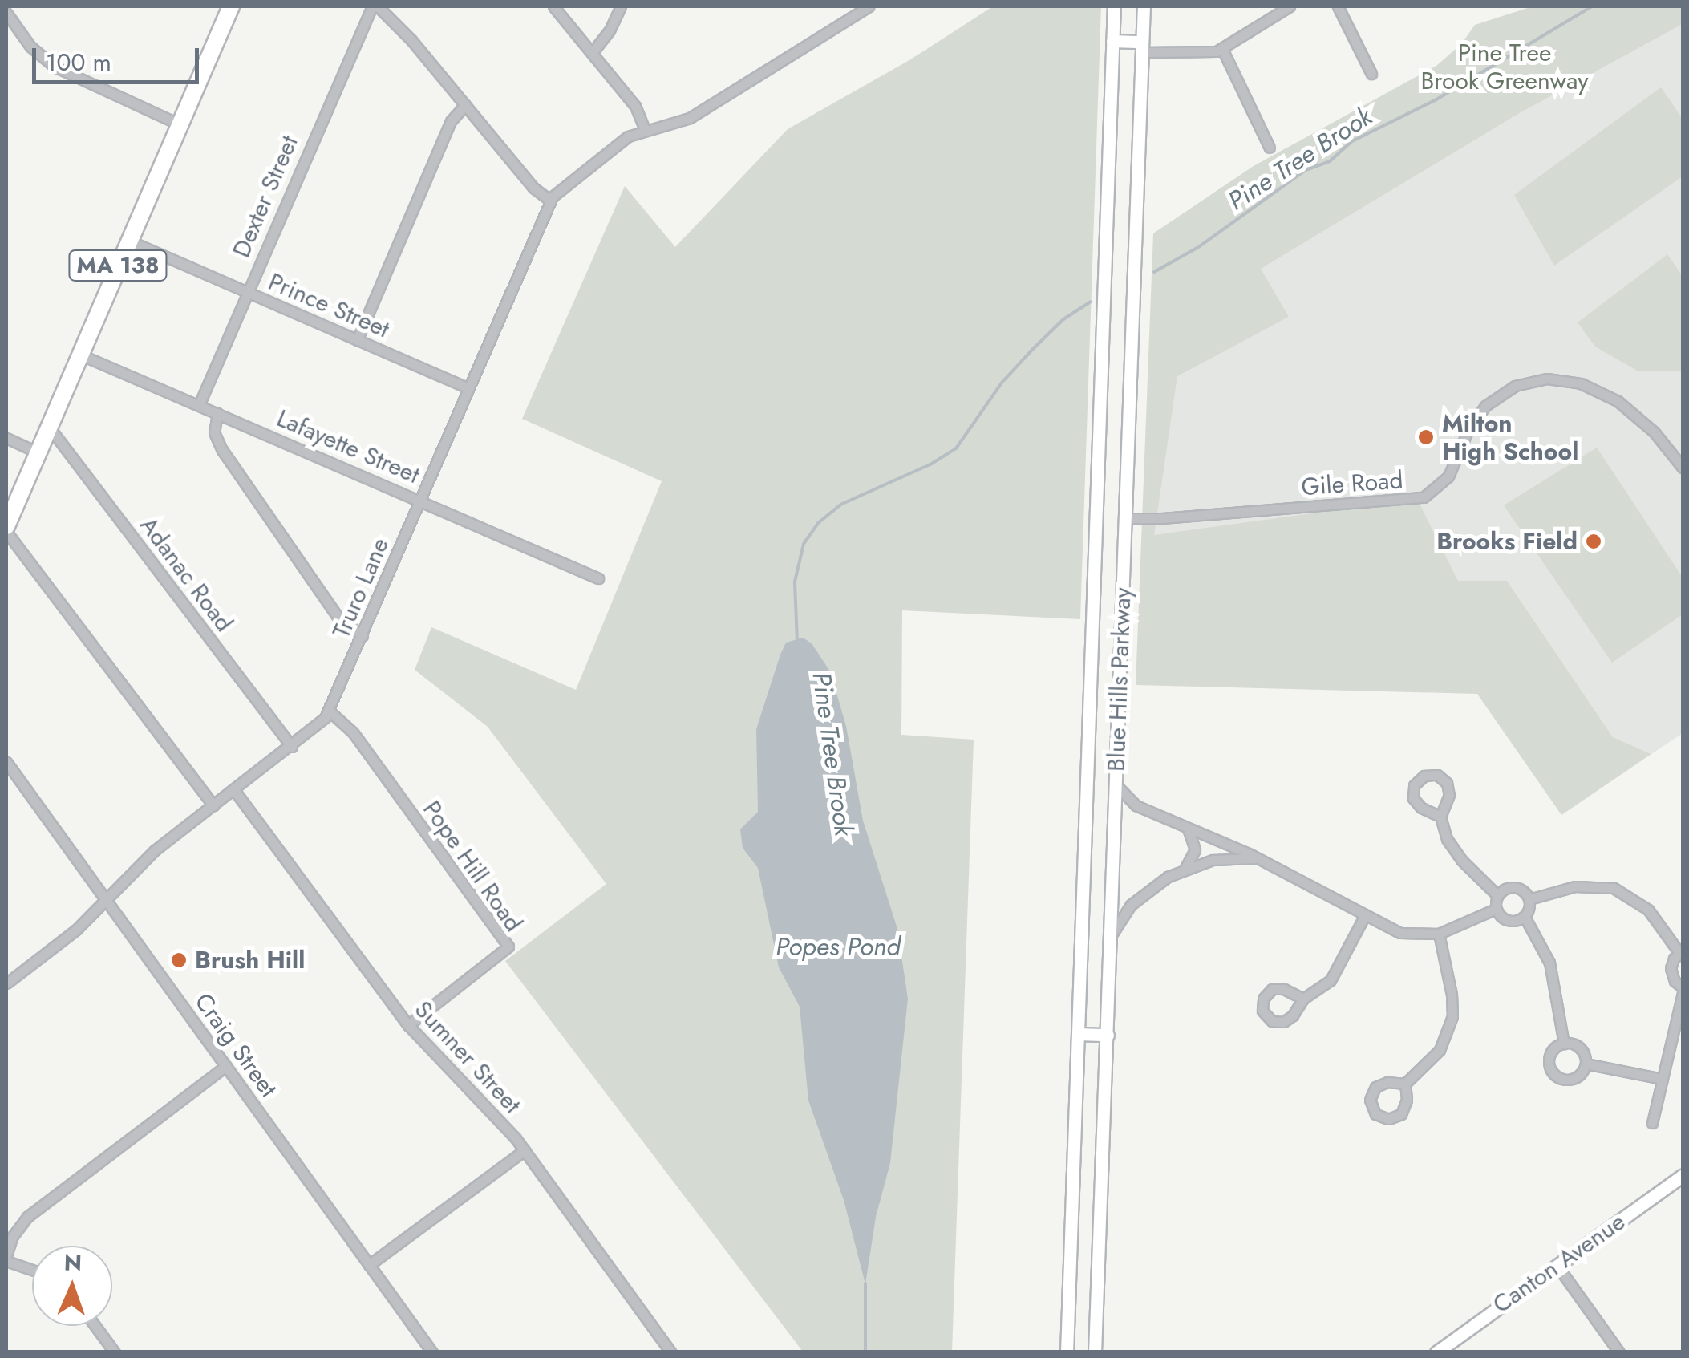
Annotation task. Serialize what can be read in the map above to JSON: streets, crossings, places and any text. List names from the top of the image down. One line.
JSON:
{"streets":{"highway":["MA 138"],"main road":["Blue Hills Parkway","Canton Avenue"],"street":["Dexter Street","Prince Street","Lafayette Street","Gile Road","Adanac Road","Truro Lane","Pope Hill Road","Craig Street","Sumner Street"]},"crossings":[["Dexter Street","Prince Street"],["Dexter Street","Lafayette Street"],["MA 138","Prince Street"],["MA 138","Lafayette Street"],["MA 138","Adanac Road"],["Prince Street","Truro Lane"],["Lafayette Street","Truro Lane"],["Gile Road","Blue Hills Parkway"],["Adanac Road","Truro Lane"],["Truro Lane","Pope Hill Road"],["Truro Lane","Craig Street"],["Truro Lane","Sumner Street"],["Pope Hill Road","Sumner Street"]],"water":["Pine Tree Brook","Popes Pond"],"parks":["Pine Tree Brook Greenway"],"places":["Milton High School","Brooks Field","Brush Hill"],"scale_bar":"100 m","north":"top"}
